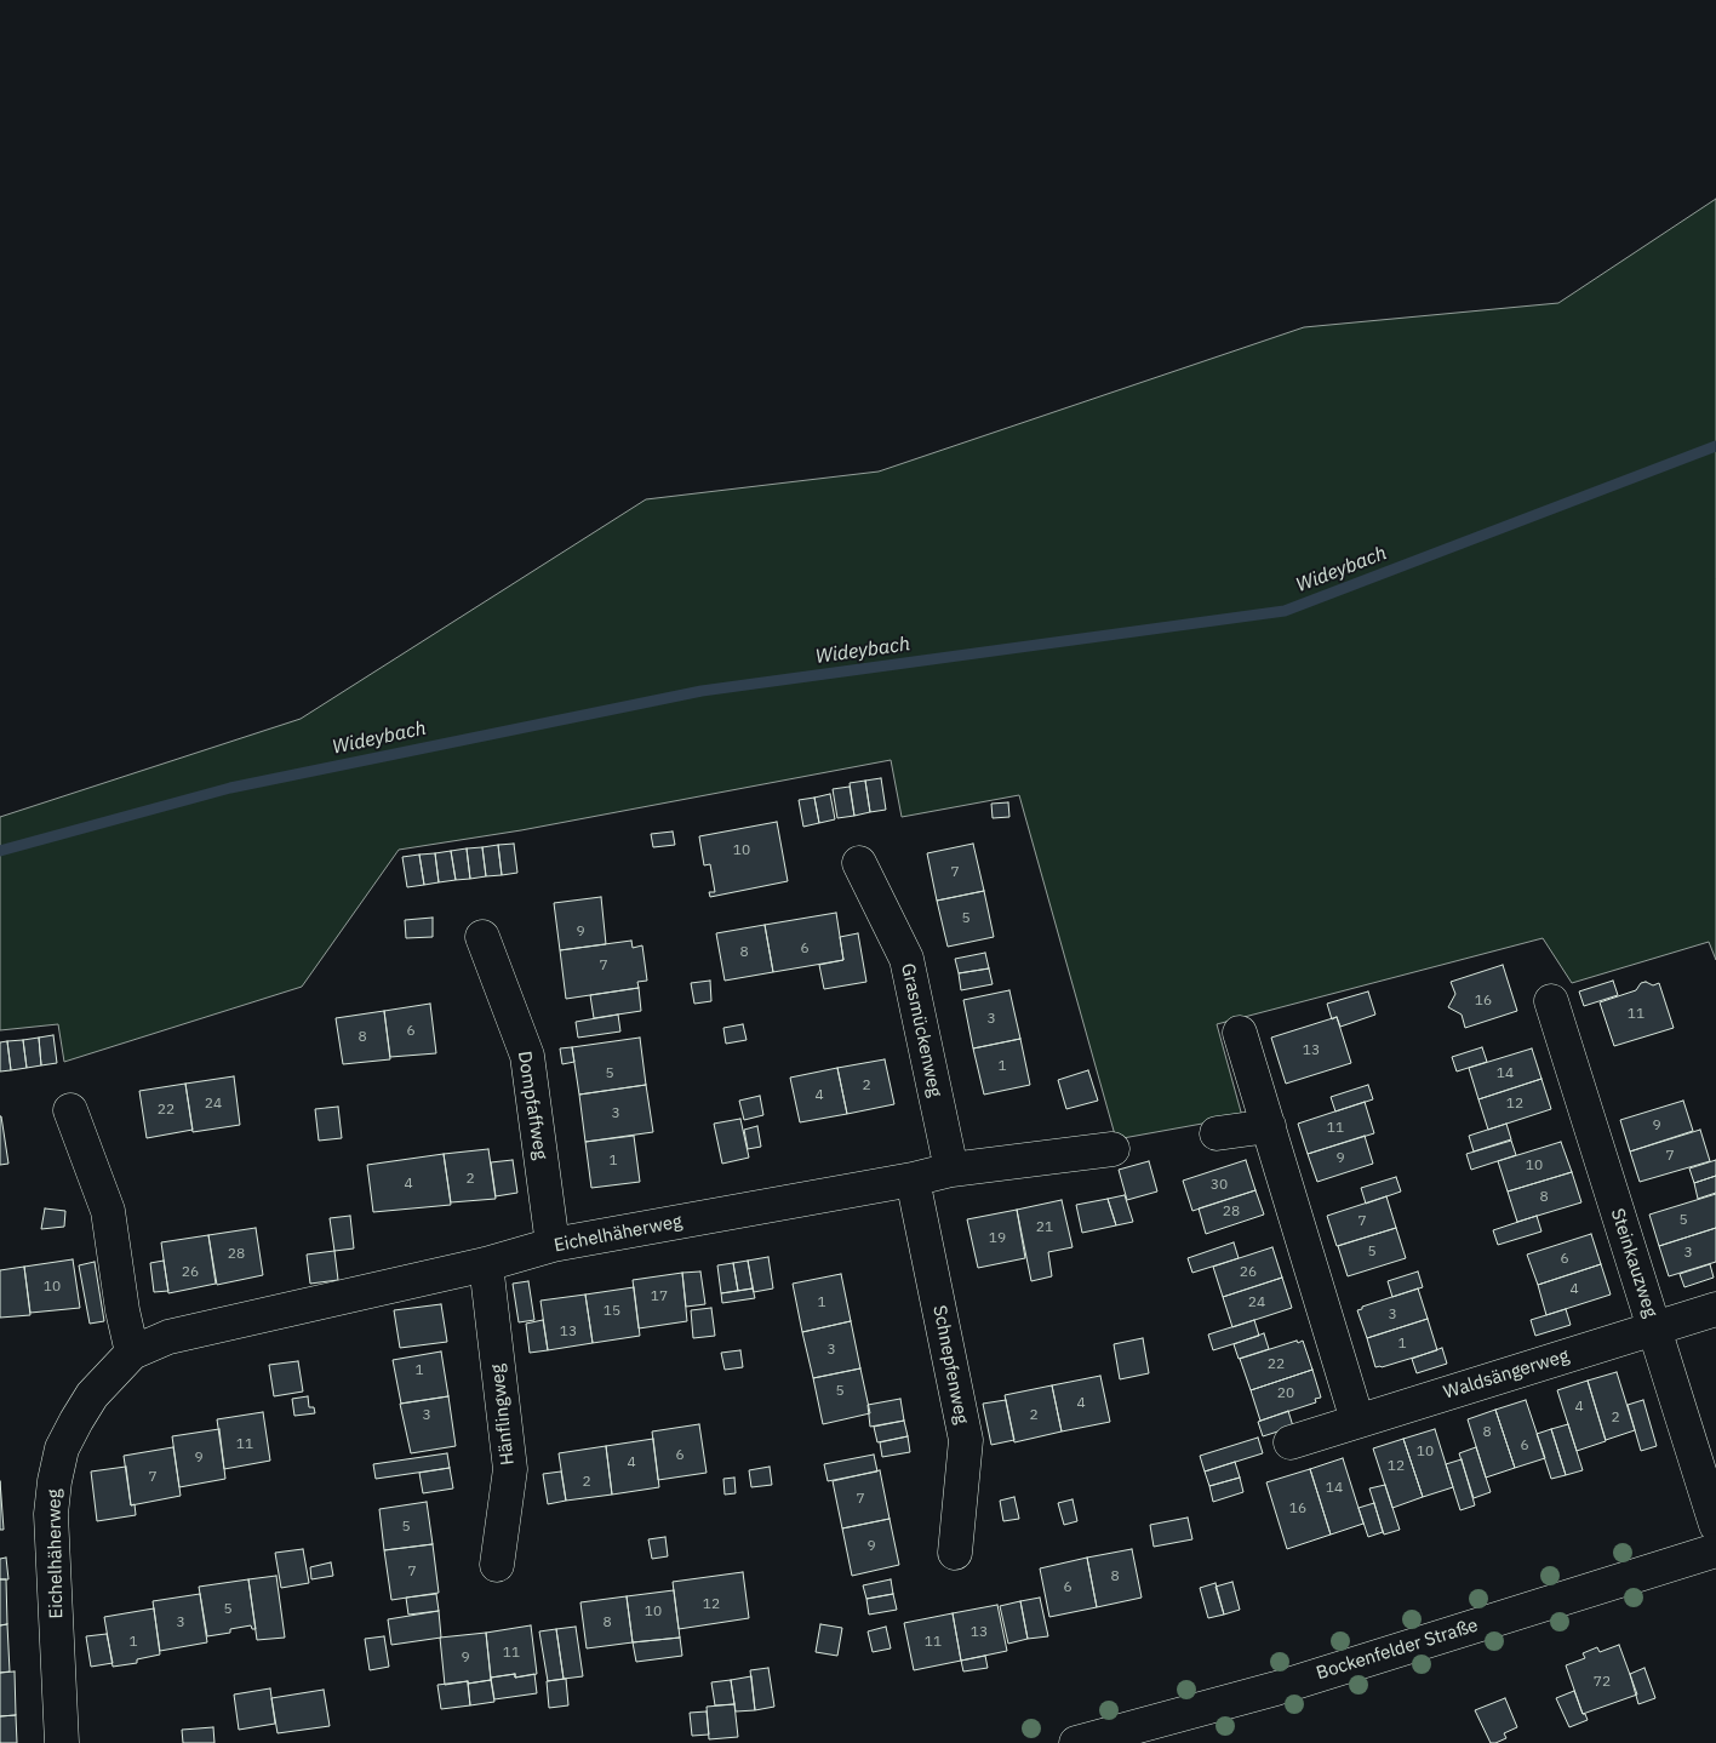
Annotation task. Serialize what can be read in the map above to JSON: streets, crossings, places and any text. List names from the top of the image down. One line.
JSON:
{"streets":{"street":["Grasmückenweg","Dompfaffweg","Eichelhäherweg","Steinkauzweg","Schnepfenweg","Waldsängerweg","Hänflingweg","Bockenfelder Straße"]},"crossings":[["Grasmückenweg","Eichelhäherweg"],["Dompfaffweg","Eichelhäherweg"],["Eichelhäherweg","Schnepfenweg"],["Eichelhäherweg","Hänflingweg"],["Steinkauzweg","Waldsängerweg"]],"water":["Wideybach"],"house_numbers":["10","7","5","9","6","8","7","16","11","3","6","8","13","1","5","14","2","4","24","12","22","3","9","11","7","9","1","10","2","4","30","8","28","5","7","21","19","5","3","28","6","26","26","10","4","17","1","24","15","3","13","1","3","22","1","5","20","4","4","3","2","2","8","11","6","10","6","9","4","12","7","2","14","7","16","5","9","7","8","6","12","5","10","3","8","13","1","11","11","9","72"]}
